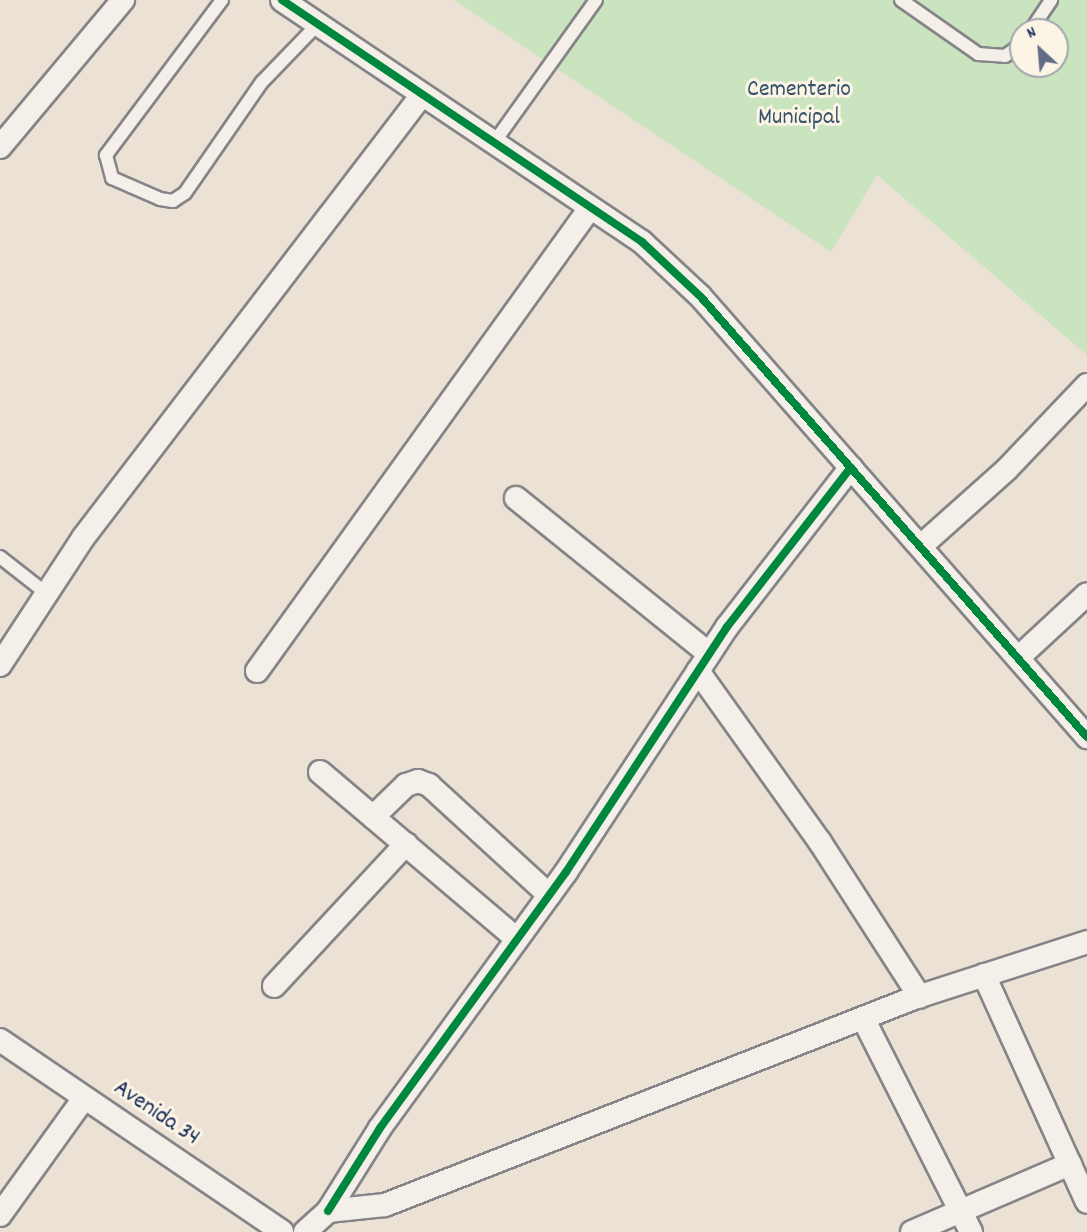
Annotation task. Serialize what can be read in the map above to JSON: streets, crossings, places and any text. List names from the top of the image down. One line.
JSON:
{"streets":{"street":["Avenida 34"]},"parks":["Cementerio Municipal"],"north":"top left"}
